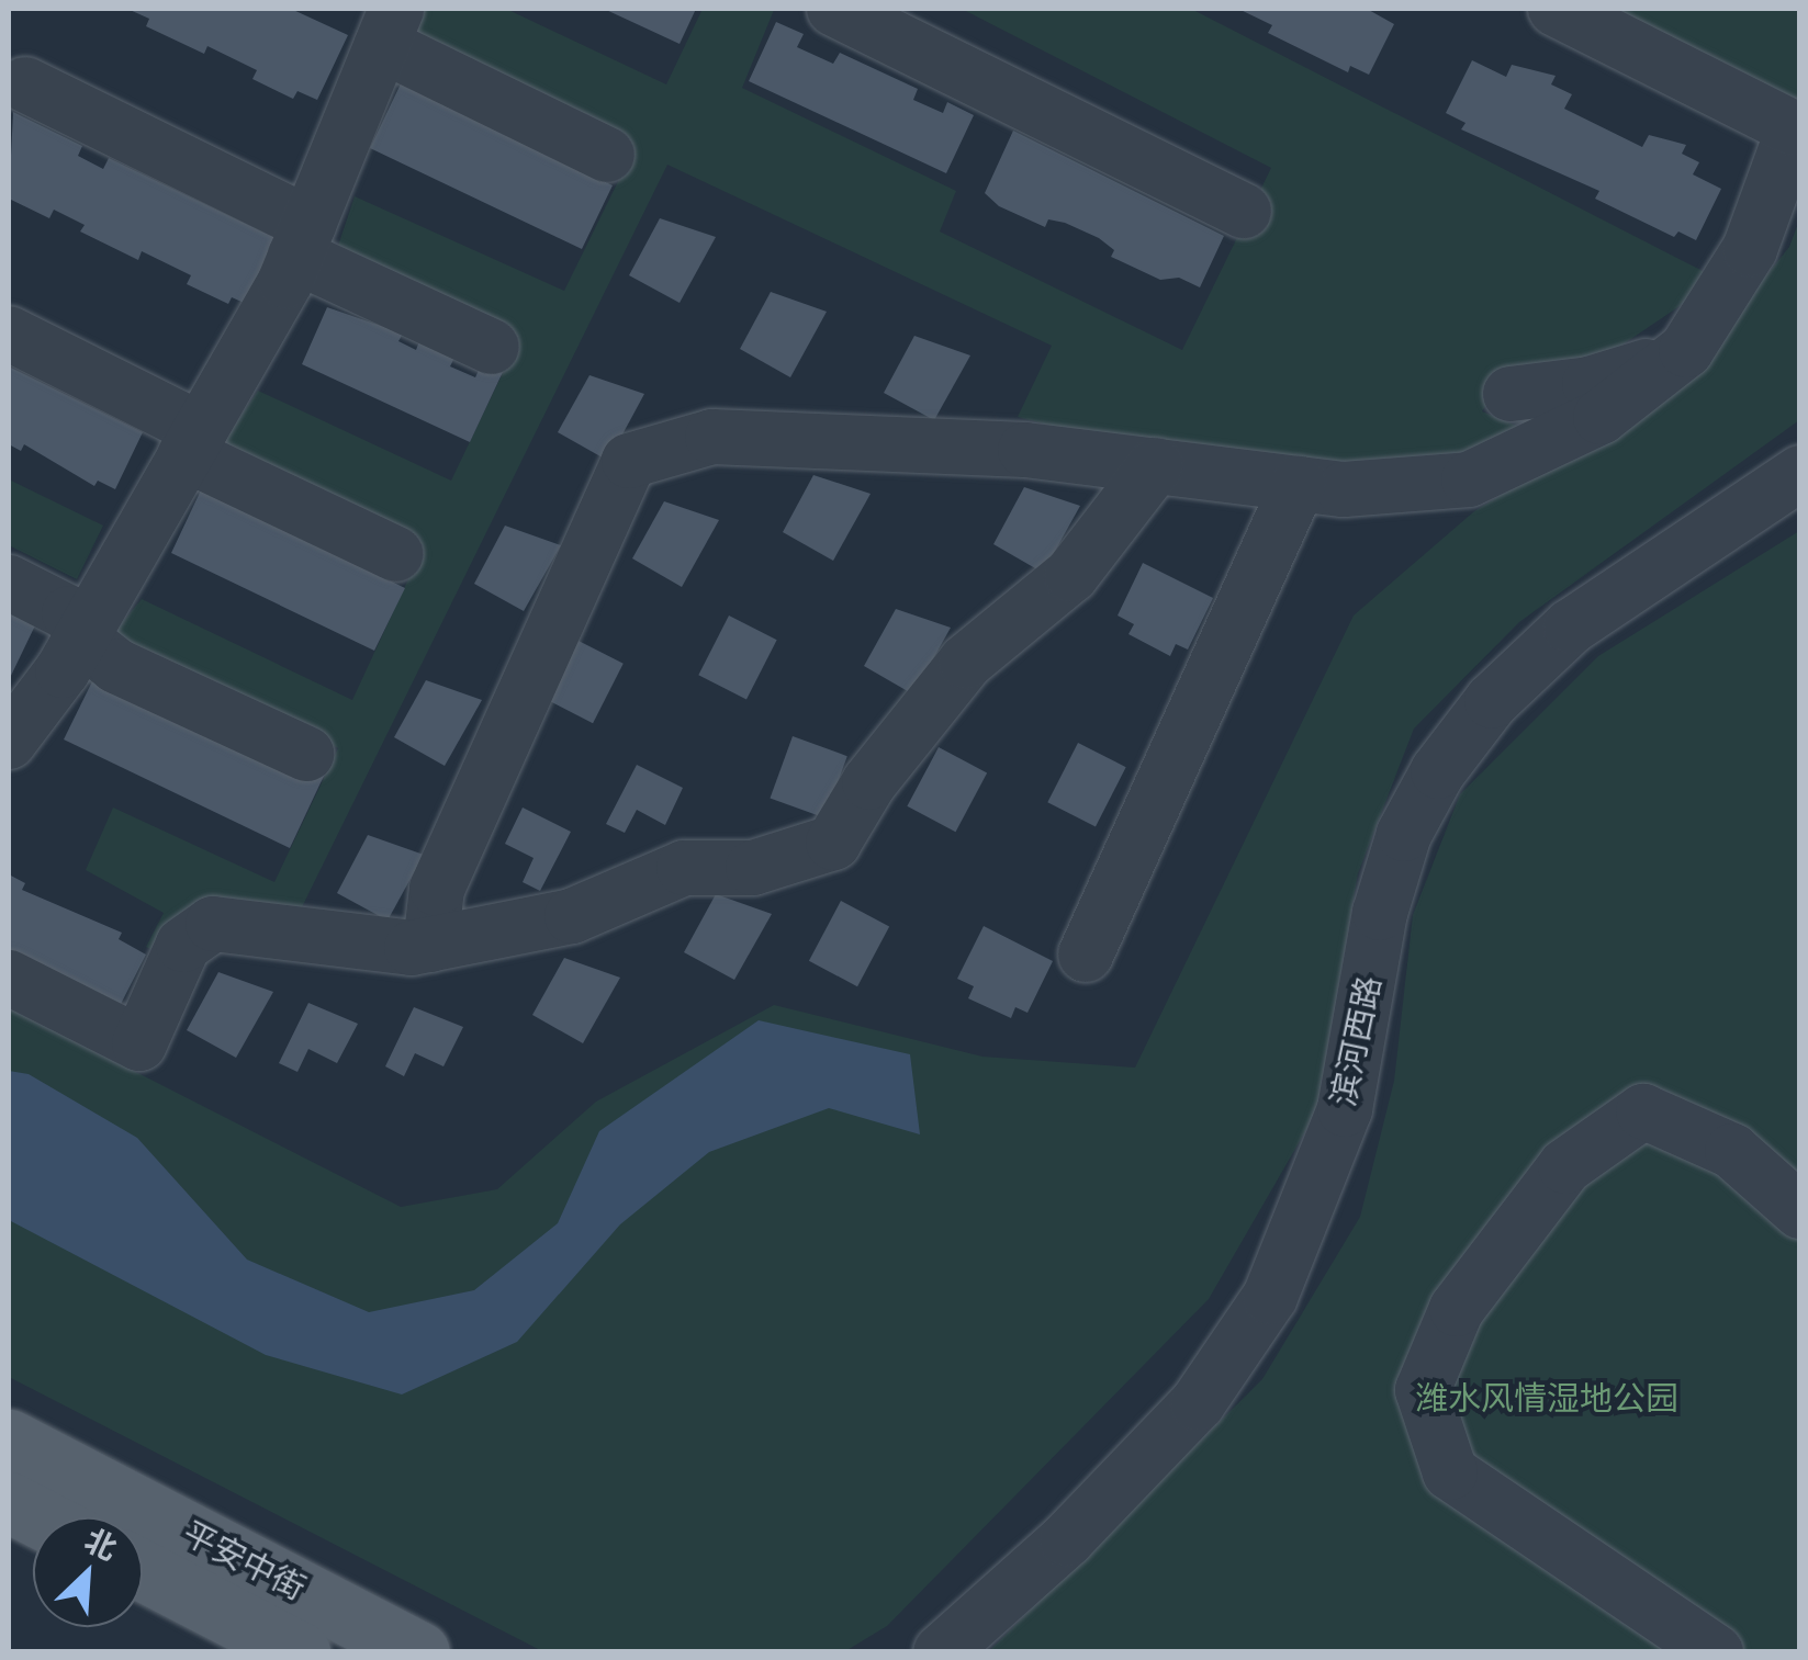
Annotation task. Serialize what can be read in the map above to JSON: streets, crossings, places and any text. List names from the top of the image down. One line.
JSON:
{"streets":{"main road":["平安中街"],"street":["滨河西路"]},"parks":["潍水风情湿地公园"],"north":"top right"}
